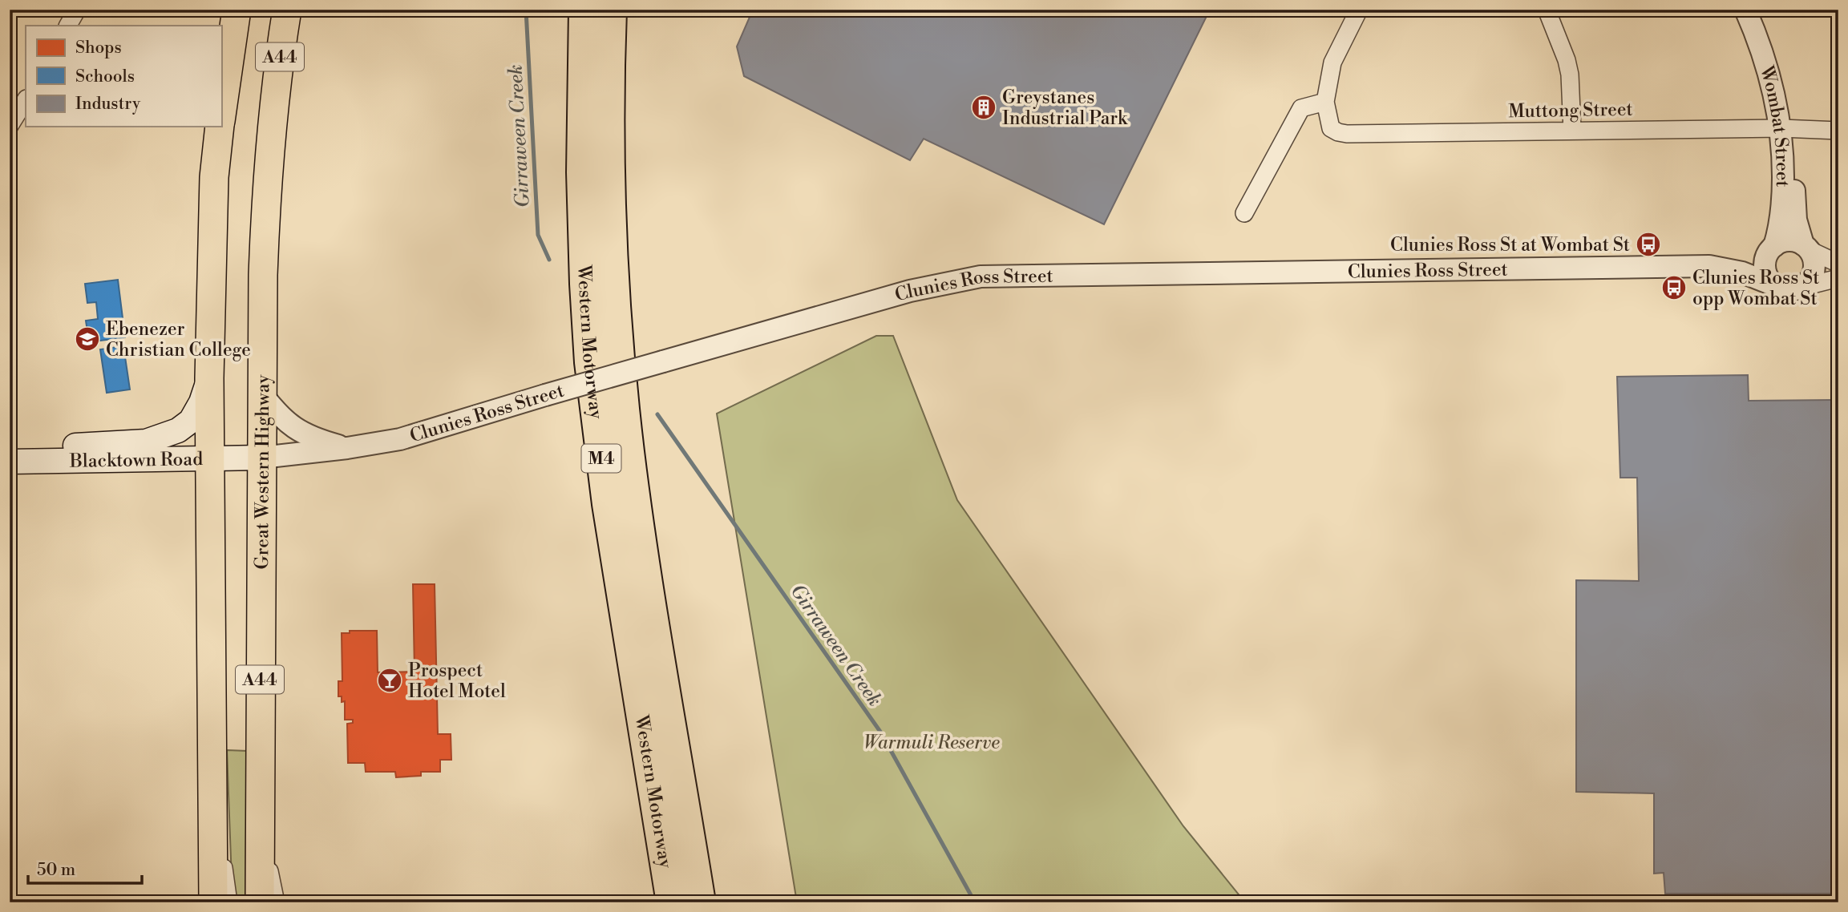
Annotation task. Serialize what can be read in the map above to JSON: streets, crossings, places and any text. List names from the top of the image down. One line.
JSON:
{"streets":{"highway":["A44","Western Motorway","M4","Great Western Highway"],"main road":["Blacktown Road"],"street":["Muttong Street","Wombat Street","Clunies Ross Street"]},"crossings":[["A44","Blacktown Road"],["Muttong Street","Wombat Street"],["Wombat Street","Clunies Ross Street"],["Clunies Ross Street","Blacktown Road"],["Clunies Ross Street","Great Western Highway"],["Blacktown Road","Great Western Highway"]],"water":["Girraween Creek"],"parks":["Warmuli Reserve"],"places":{"building":["Greystanes Industrial Park"],"bus stop":["Clunies Ross St at Wombat St","Clunies Ross St opp Wombat St"],"school or university":["Ebenezer Christian College"],"bar":["Prospect Hotel Motel"]},"legend":["Shops","Schools","Industry"],"scale_bar":"50 m"}
